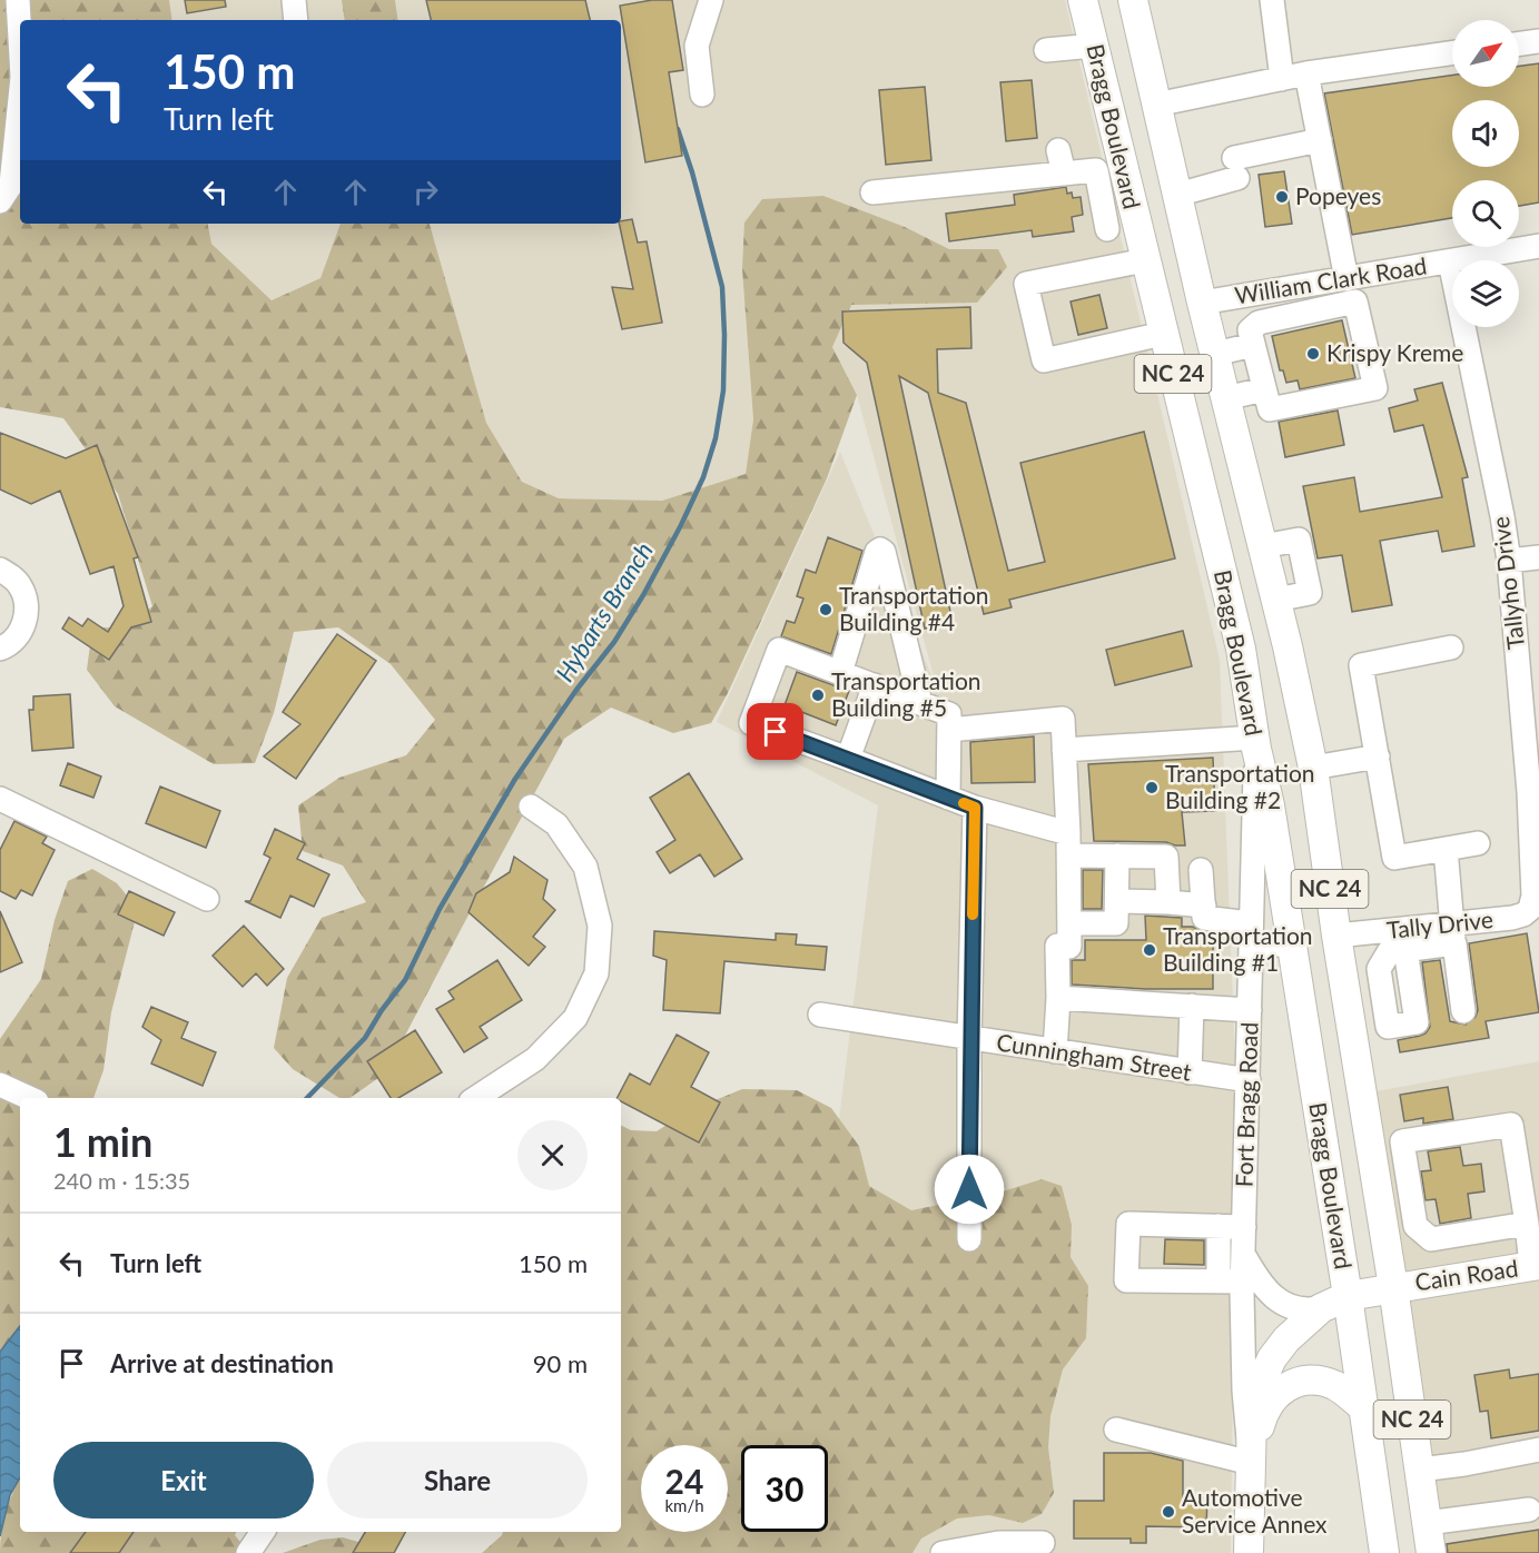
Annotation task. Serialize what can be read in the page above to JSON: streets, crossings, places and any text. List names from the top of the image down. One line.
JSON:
{"streets":{"main road":["Bragg Boulevard","NC 24","Fort Bragg Road","Cain Road"],"street":["William Clark Road","Tallyho Drive","Tally Drive","Cunningham Street"]},"crossings":[["Bragg Boulevard","William Clark Road"],["Bragg Boulevard","Tally Drive"],["Bragg Boulevard","Fort Bragg Road"],["Bragg Boulevard","Cain Road"],["William Clark Road","Tallyho Drive"],["Tallyho Drive","Tally Drive"],["Cunningham Street","Fort Bragg Road"]],"water":["Hybarts Branch"],"places":["Popeyes","Krispy Kreme","Transportation Building #4","Transportation Building #5","Transportation Building #2","Transportation Building #1","Automotive Service Annex"],"north":"top right","page":{"turn":["150 m","Turn left"],"heading":["1 min","240 m · 15:35"],"list":[{"name":"Turn left","value":"150 m"},{"name":"Arrive at destination","value":"90 m"}],"buttons":["Exit","Share"],"speed":"24 km/h","limit":"30"}}
